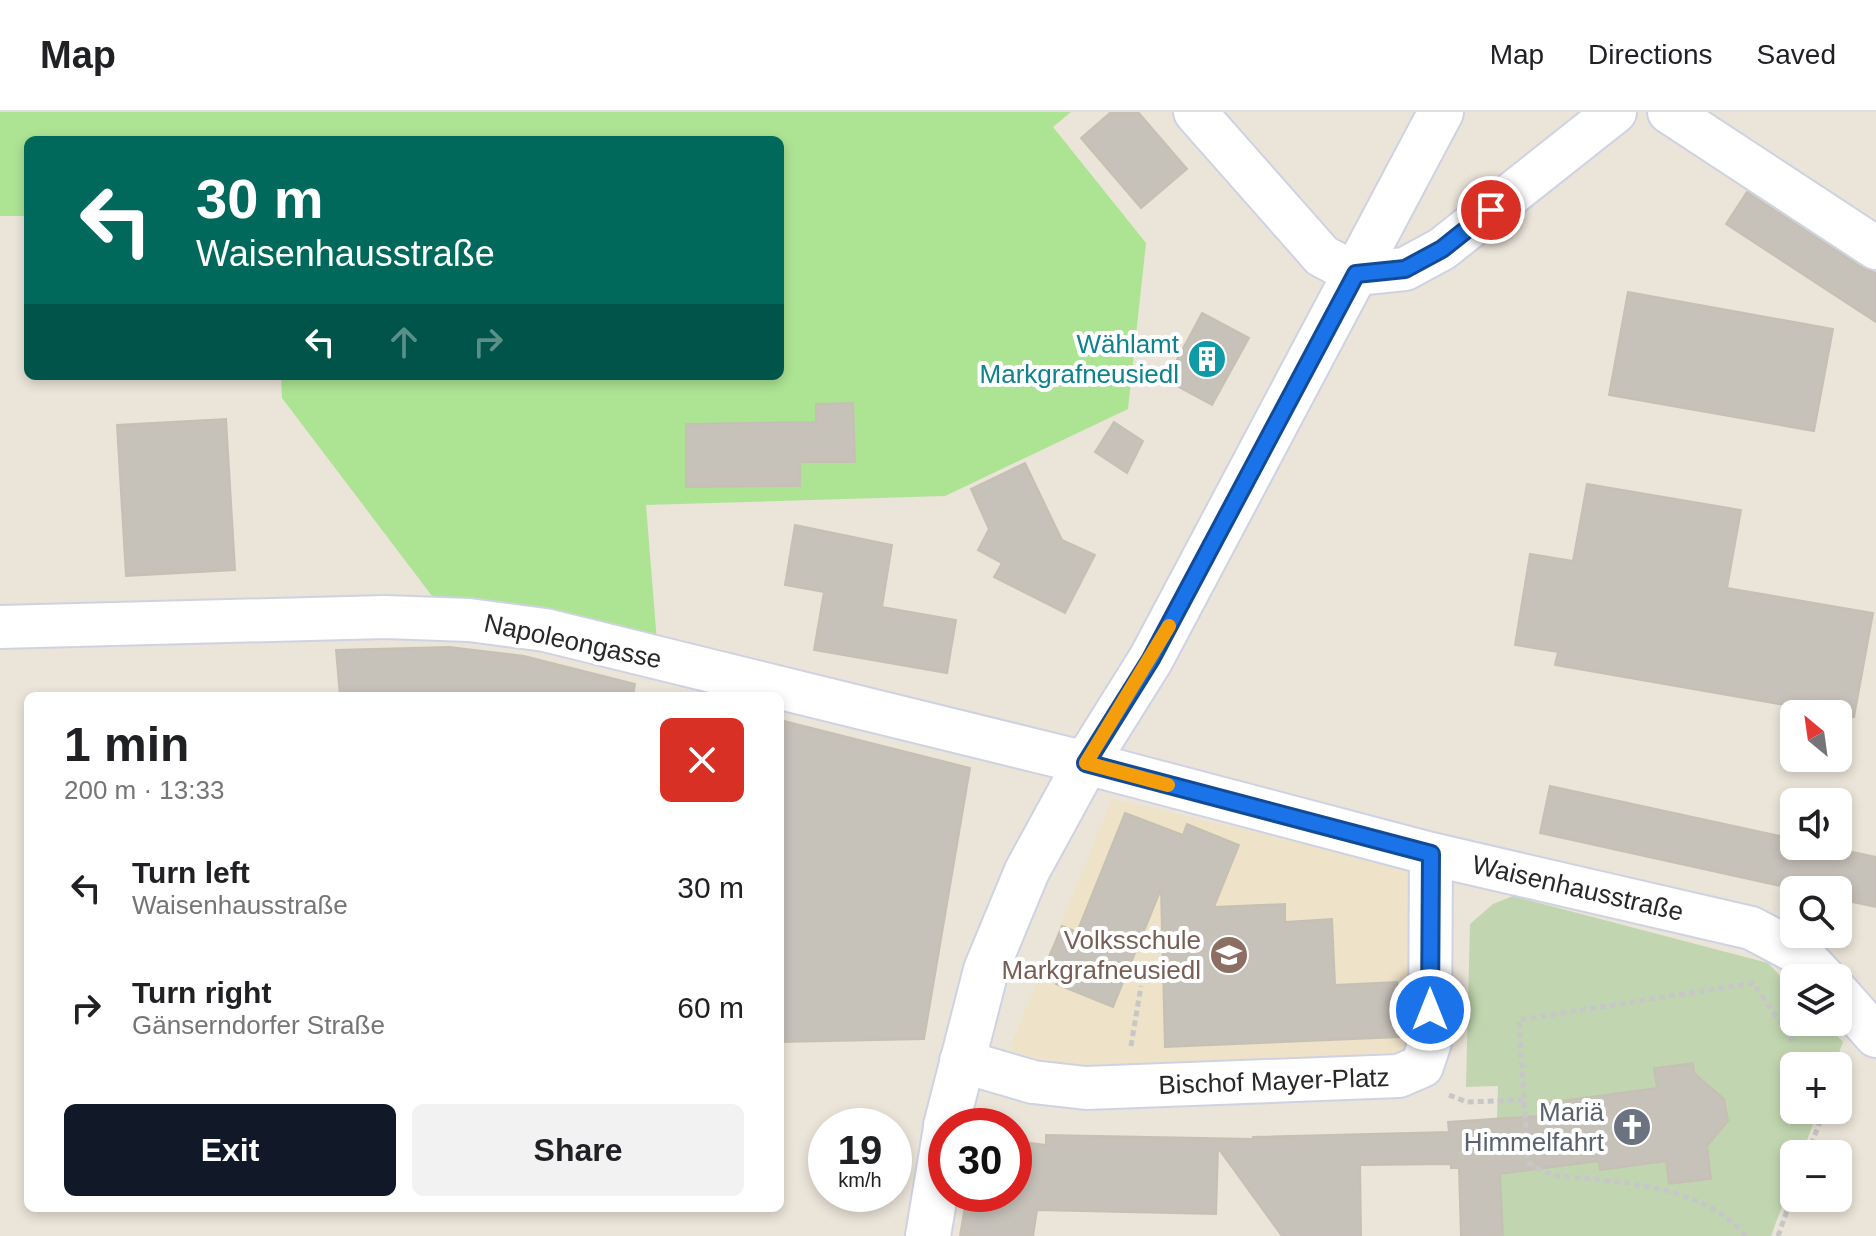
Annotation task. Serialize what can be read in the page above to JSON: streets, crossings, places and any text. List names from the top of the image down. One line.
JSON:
{"streets":{"street":["Napoleongasse","Waisenhausstraße","Bischof Mayer-Platz"]},"crossings":[["Napoleongasse","Waisenhausstraße"],["Waisenhausstraße","Bischof Mayer-Platz"]],"places":{"building":["Wählamt Markgrafneusiedl"],"school or university":["Volksschule Markgrafneusiedl"],"church":["Mariä Himmelfahrt"]},"north":"top left","page":{"header":"Map","nav":["Map","Directions","Saved"],"turn":["30 m","Waisenhausstraße"],"heading":["1 min","200 m · 13:33"],"map_buttons":["+","−"],"list":[{"name":"Turn left","note":"Waisenhausstraße","value":"30 m"},{"name":"Turn right","note":"Gänserndorfer Straße","value":"60 m"}],"buttons":["Exit","Share"],"speed":"19 km/h","limit":"30"}}
